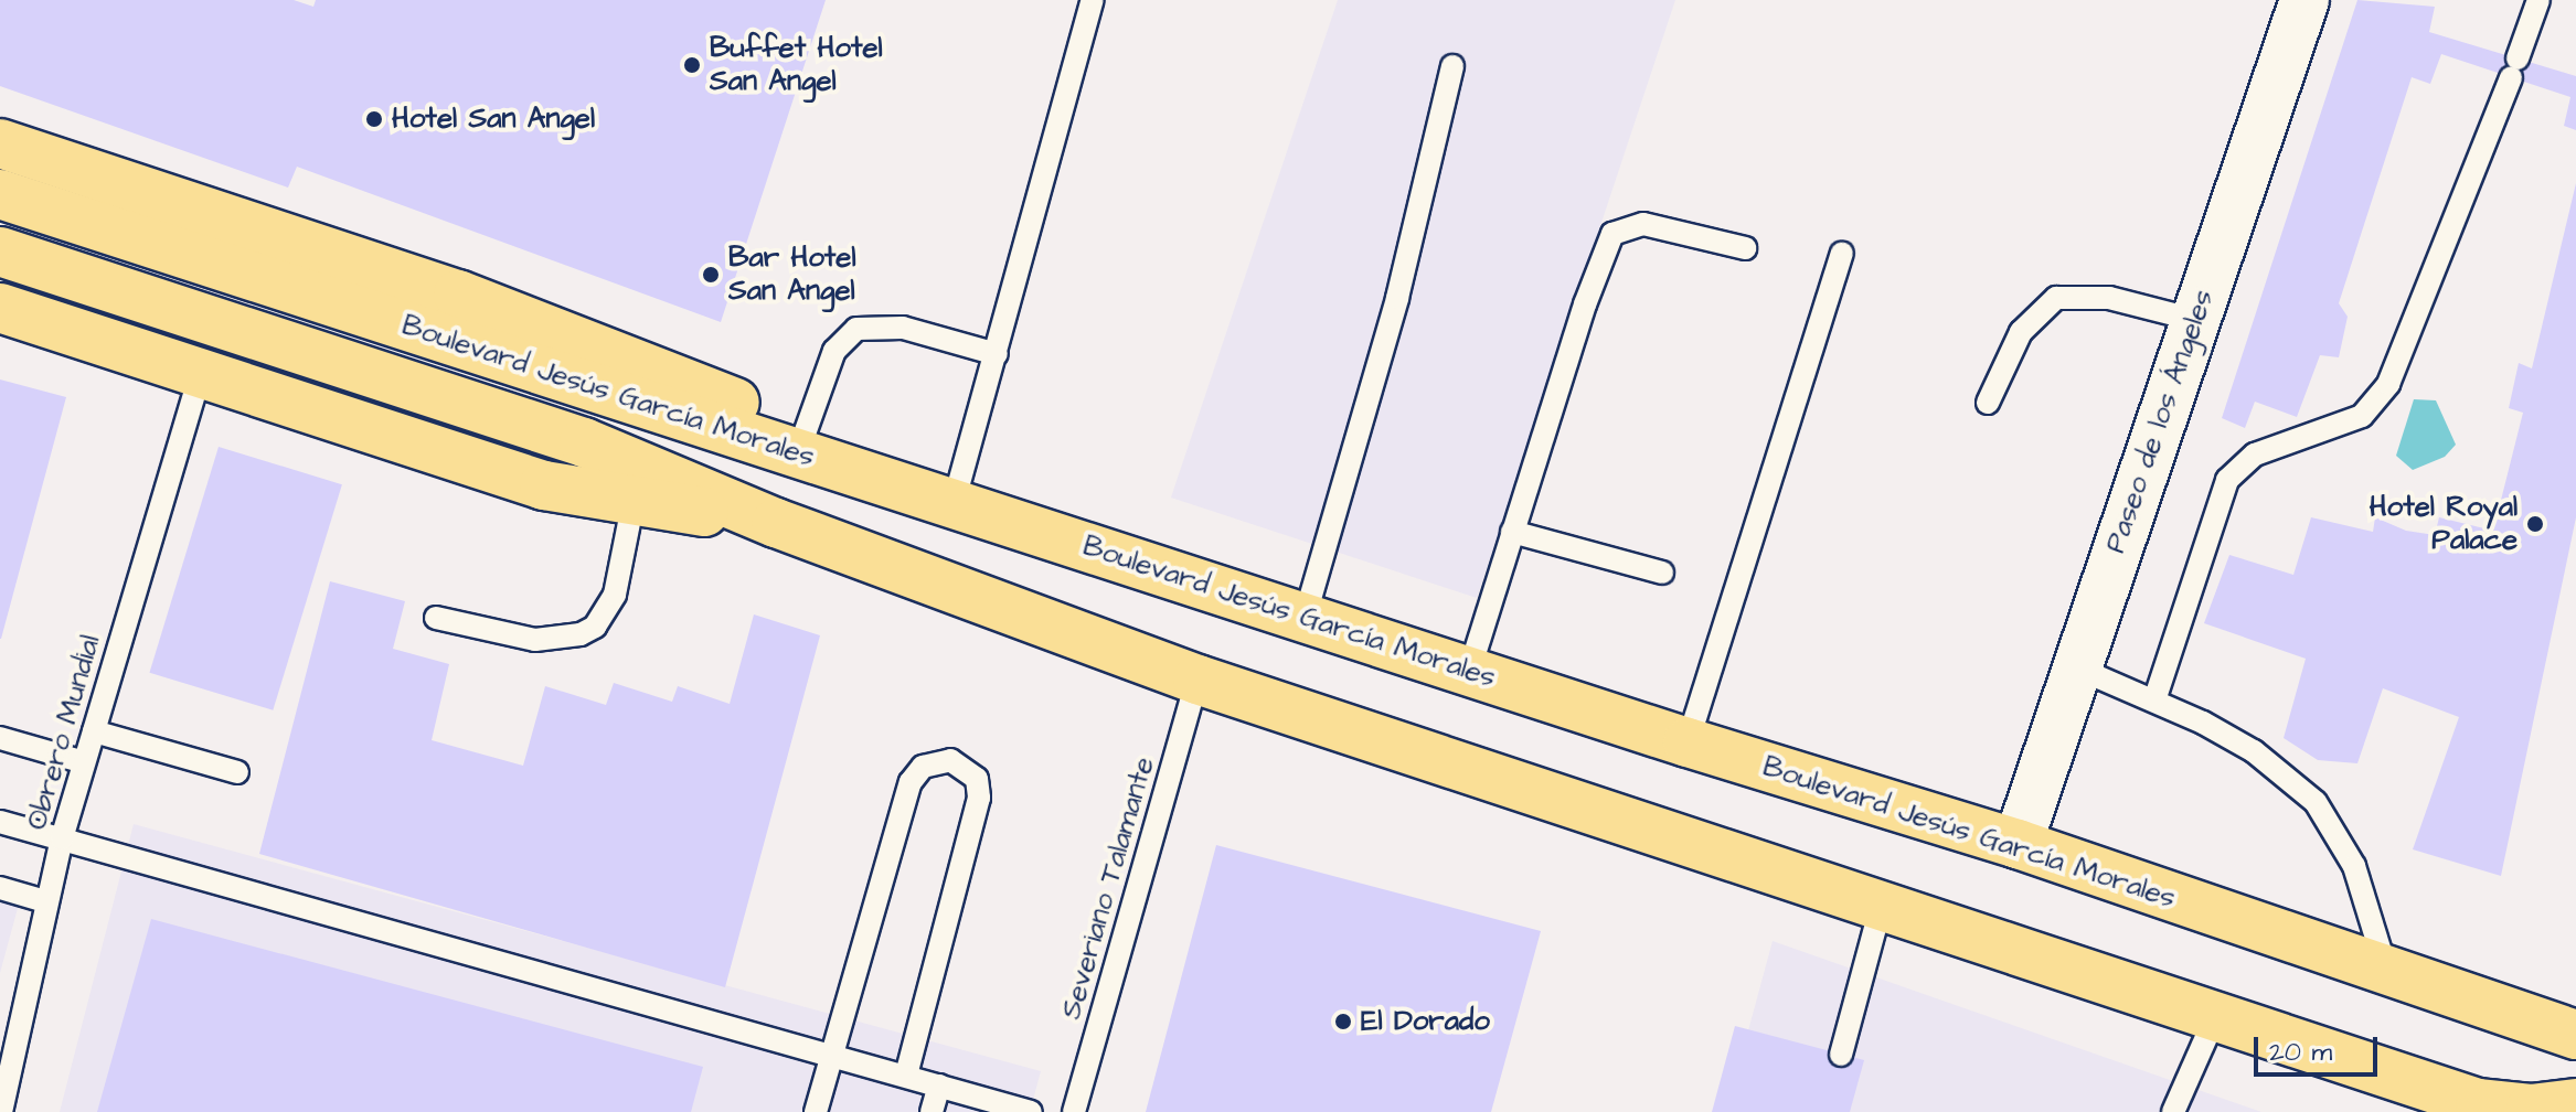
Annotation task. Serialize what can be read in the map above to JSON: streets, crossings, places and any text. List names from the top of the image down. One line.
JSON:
{"streets":{"main road":["Boulevard Jesús García Morales"],"street":["Paseo de los Ángeles"],"lane":["Obrero Mundial","Severiano Talamante"]},"crossings":[["Boulevard Jesús García Morales","Paseo de los Ángeles"]],"places":["Buffet Hotel San Angel","Hotel San Angel","Bar Hotel San Angel","Hotel Royal Palace","El Dorado"],"scale_bar":"20 m"}
